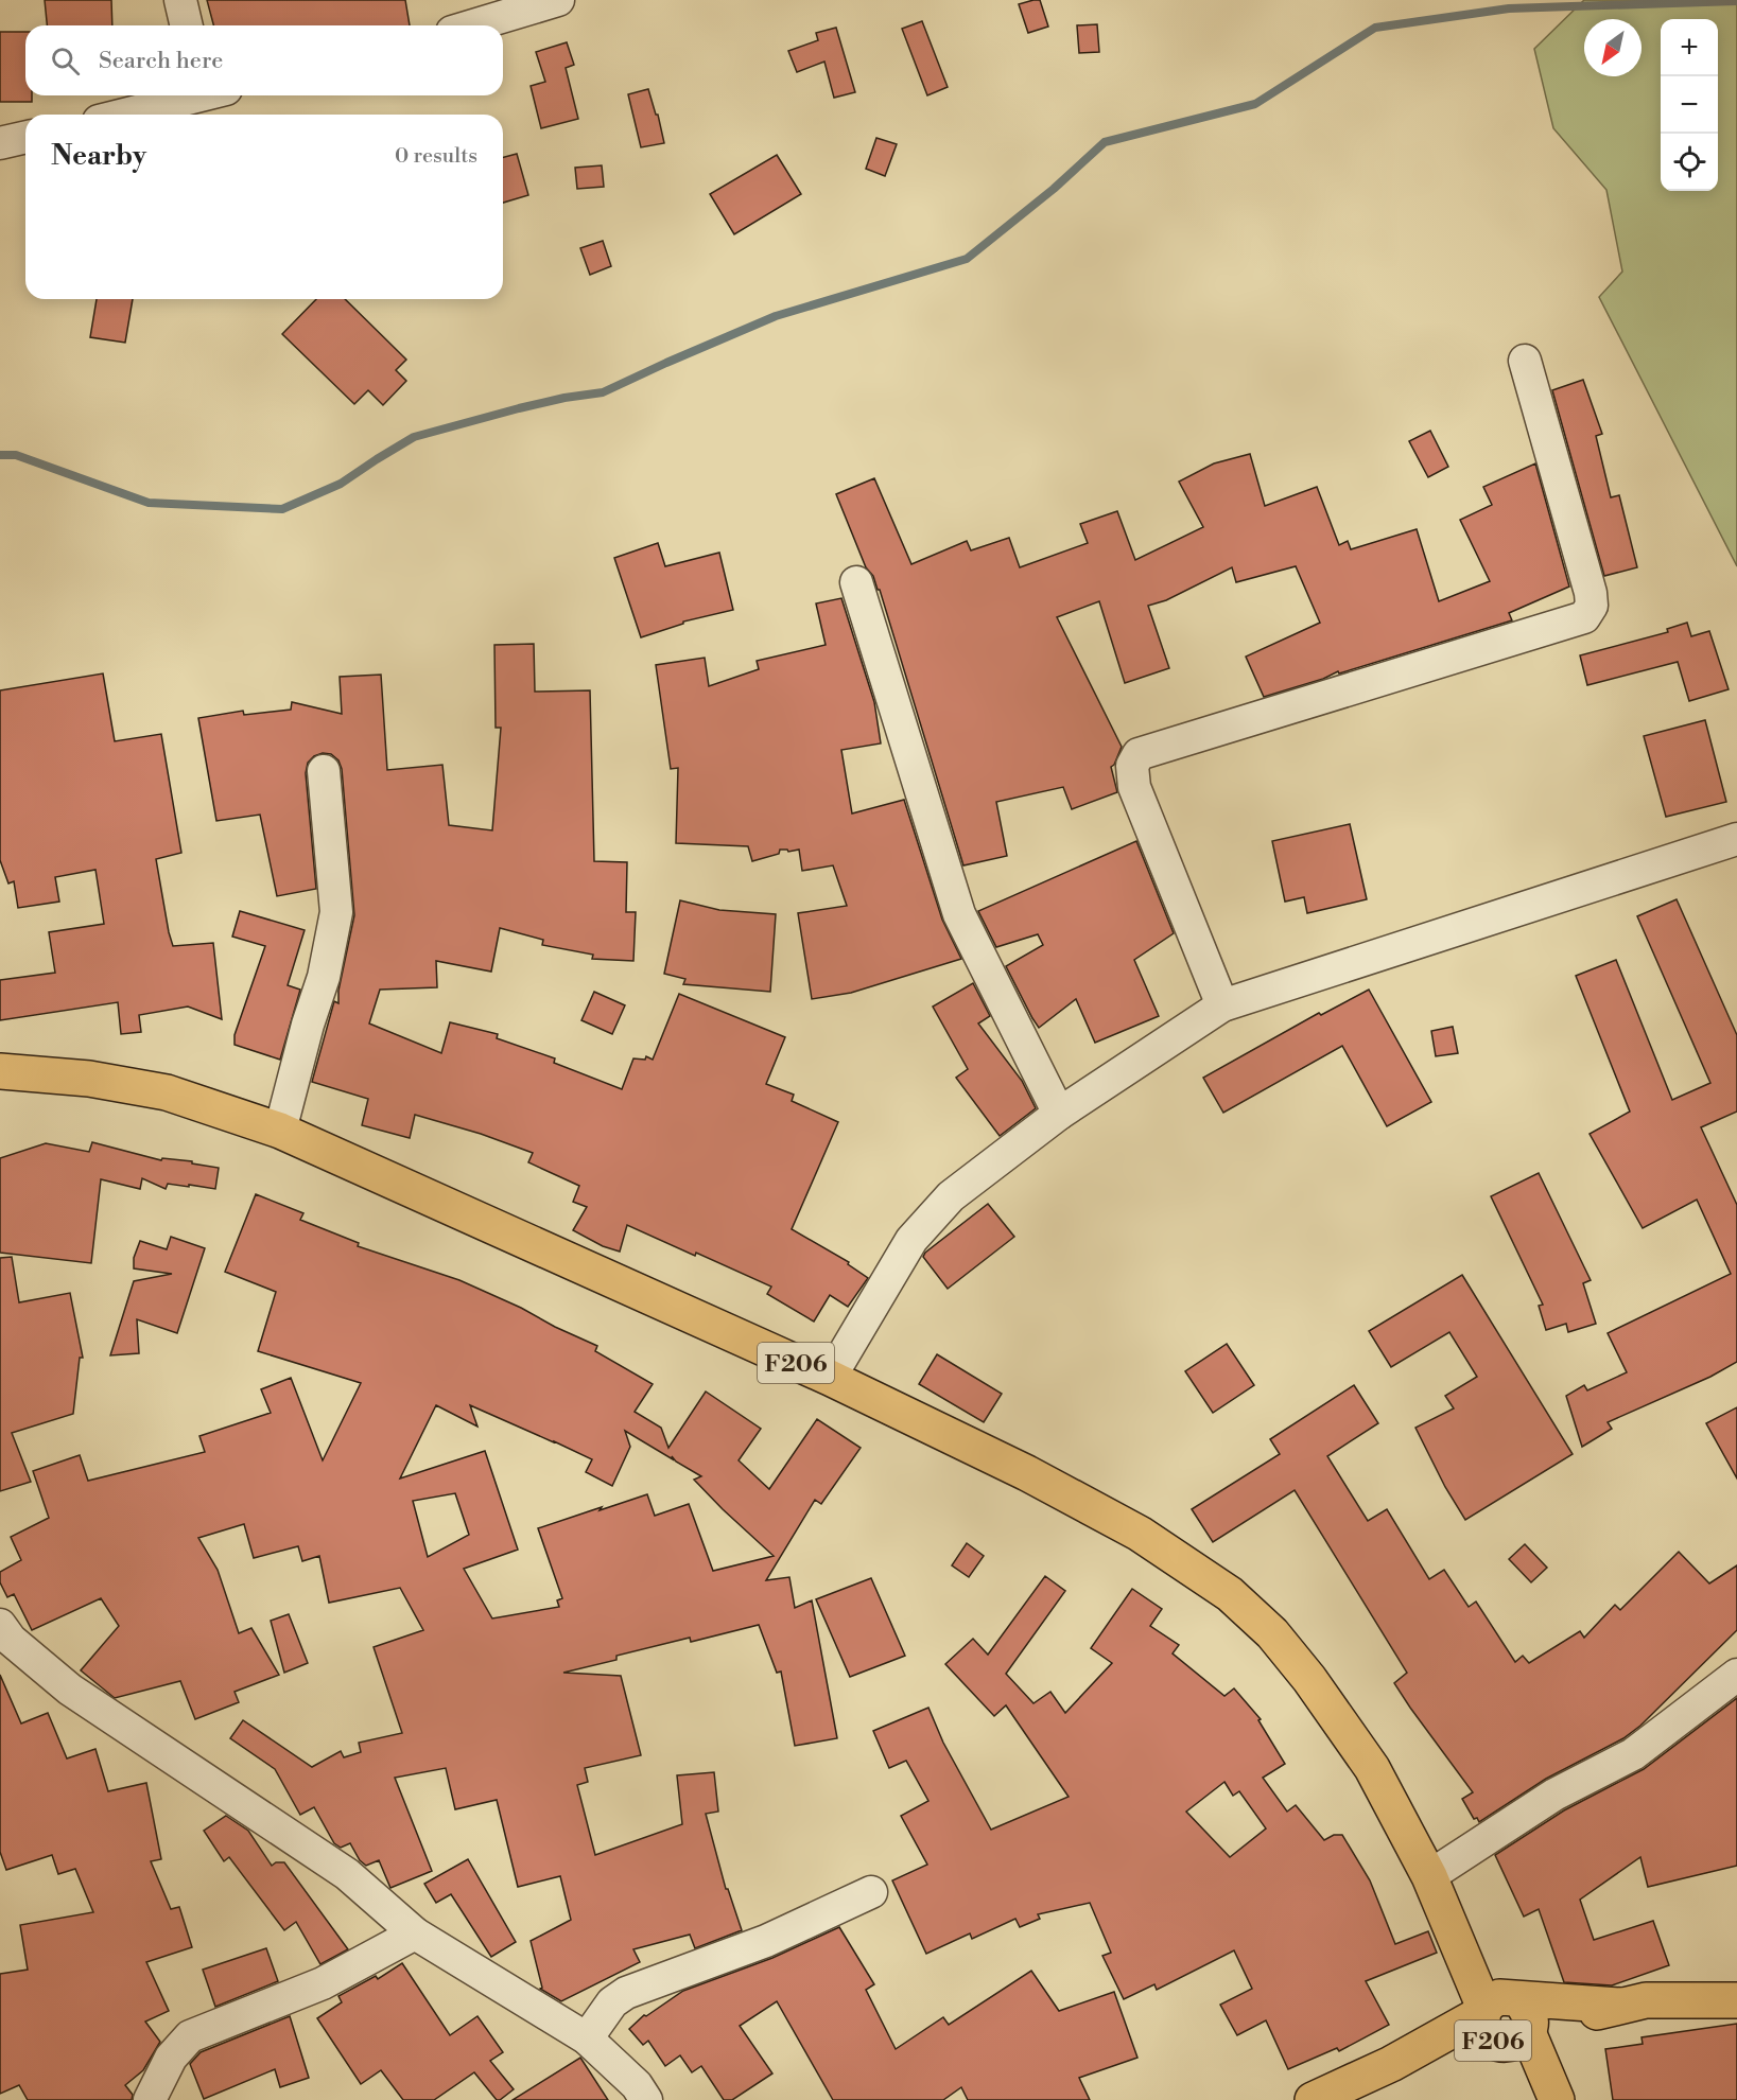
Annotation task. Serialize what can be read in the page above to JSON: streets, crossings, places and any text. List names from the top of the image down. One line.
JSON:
{"streets":{"main road":["F206"]},"north":"bottom left","page":{"map_buttons":["+","−"],"search":"Search here","heading":["Nearby","0 results"]}}
